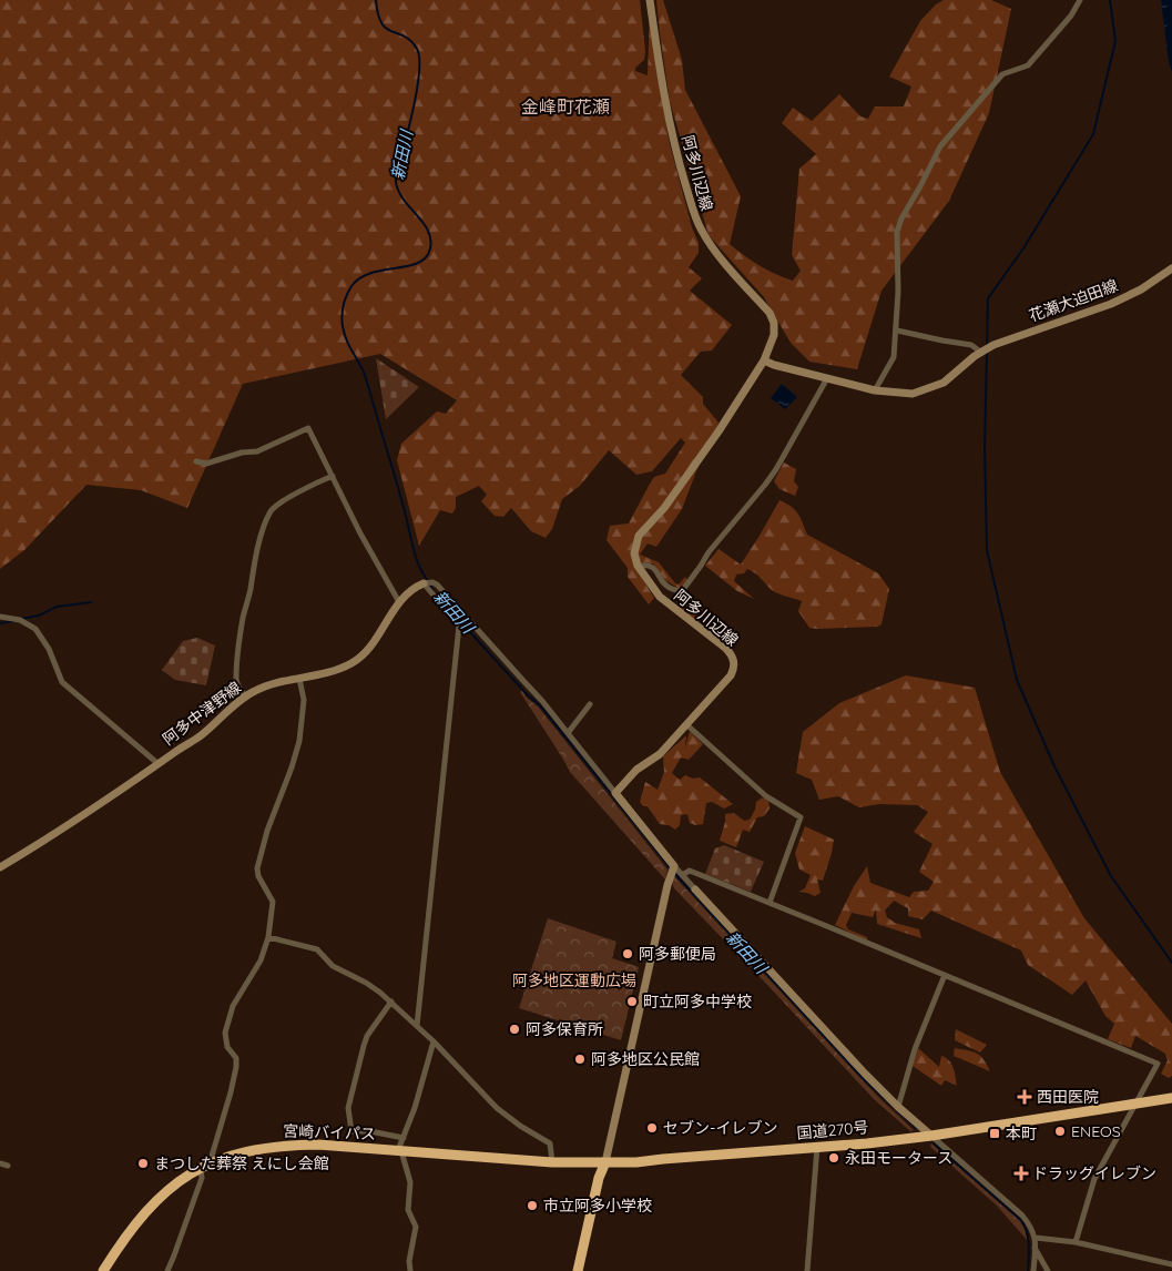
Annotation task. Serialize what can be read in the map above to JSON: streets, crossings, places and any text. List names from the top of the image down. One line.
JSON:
{"streets":{"highway":["国道270号","宮崎バイパス"],"main road":["阿多川辺線","花瀬大迫田線","阿多中津野線"]},"crossings":[["阿多川辺線","花瀬大迫田線"],["国道270号","宮崎バイパス"]],"districts":["金峰町花瀬"],"water":["新田川"],"parks":["阿多地区運動広場"],"places":{"other":["阿多郵便局","町立阿多中学校","阿多保育所","阿多地区公民館","セブン-イレブン","ENEOS","永田モータース","まつした葬祭 えにし会館","市立阿多小学校"],"health":["西田医院","ドラッグイレブン"],"transit":["本町"]}}
